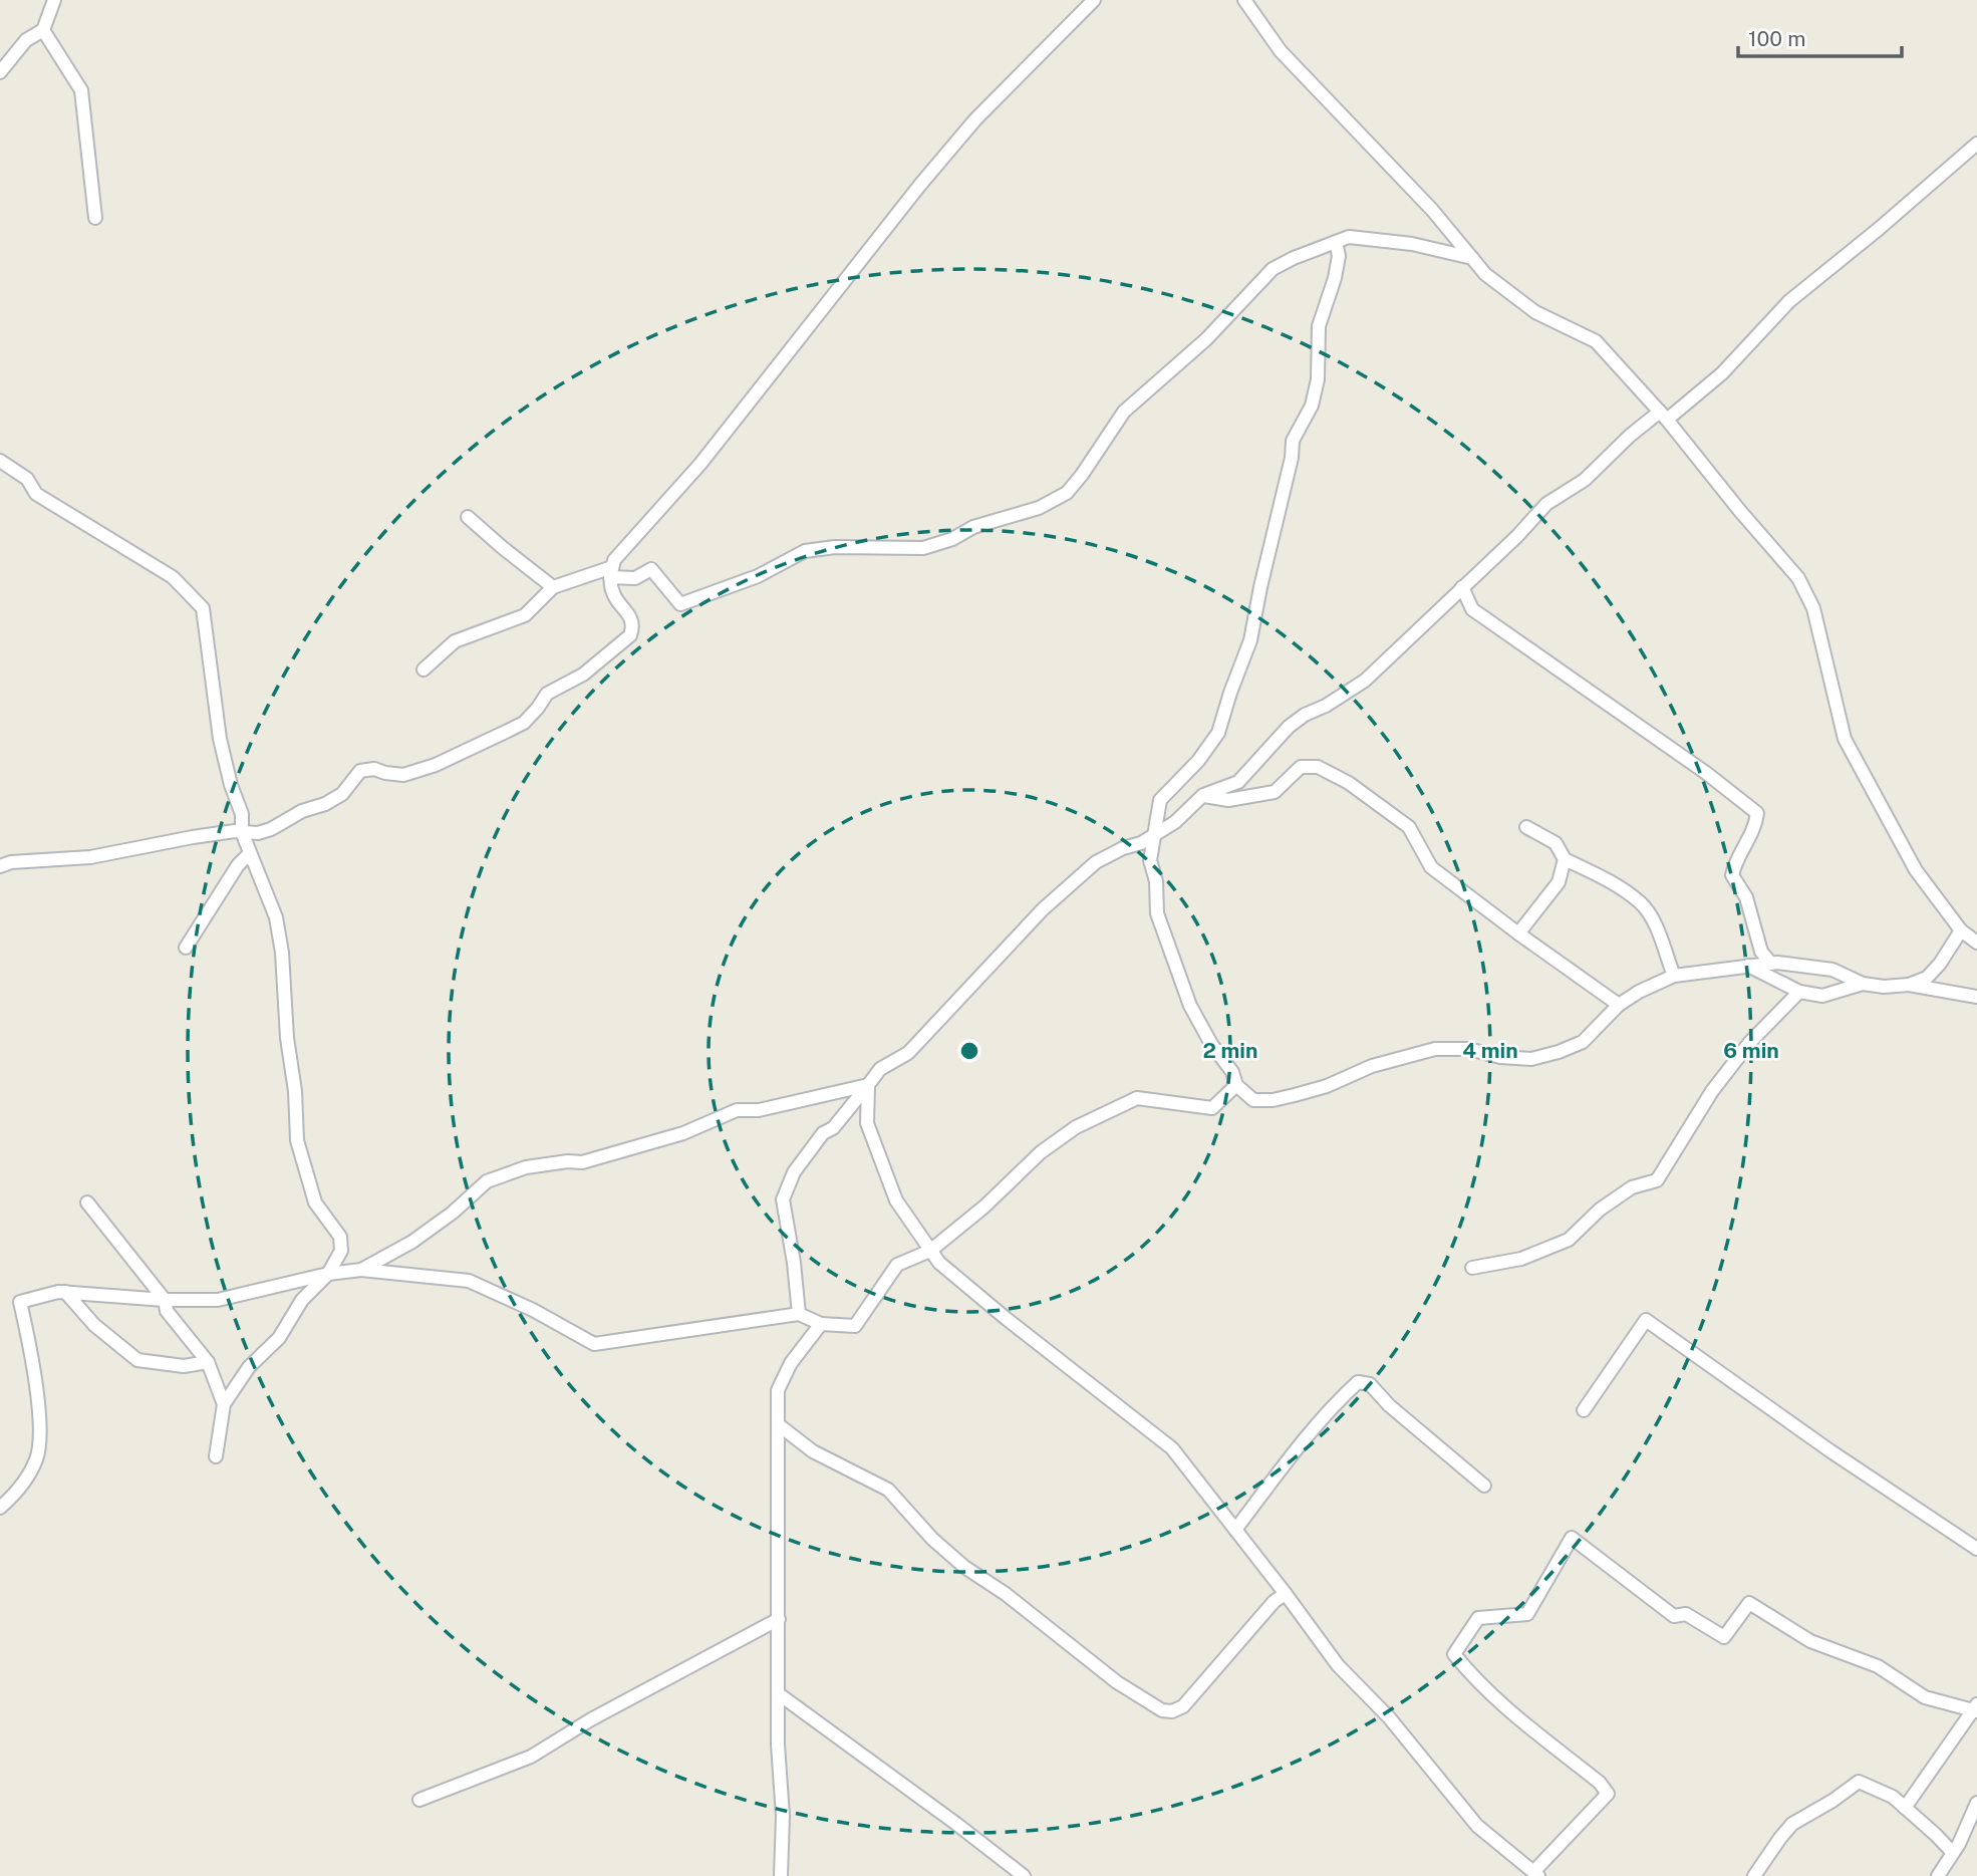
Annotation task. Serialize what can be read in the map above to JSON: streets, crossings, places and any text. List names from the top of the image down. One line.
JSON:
{"scale_bar":"100 m","rings":["2 min","4 min","6 min"]}
